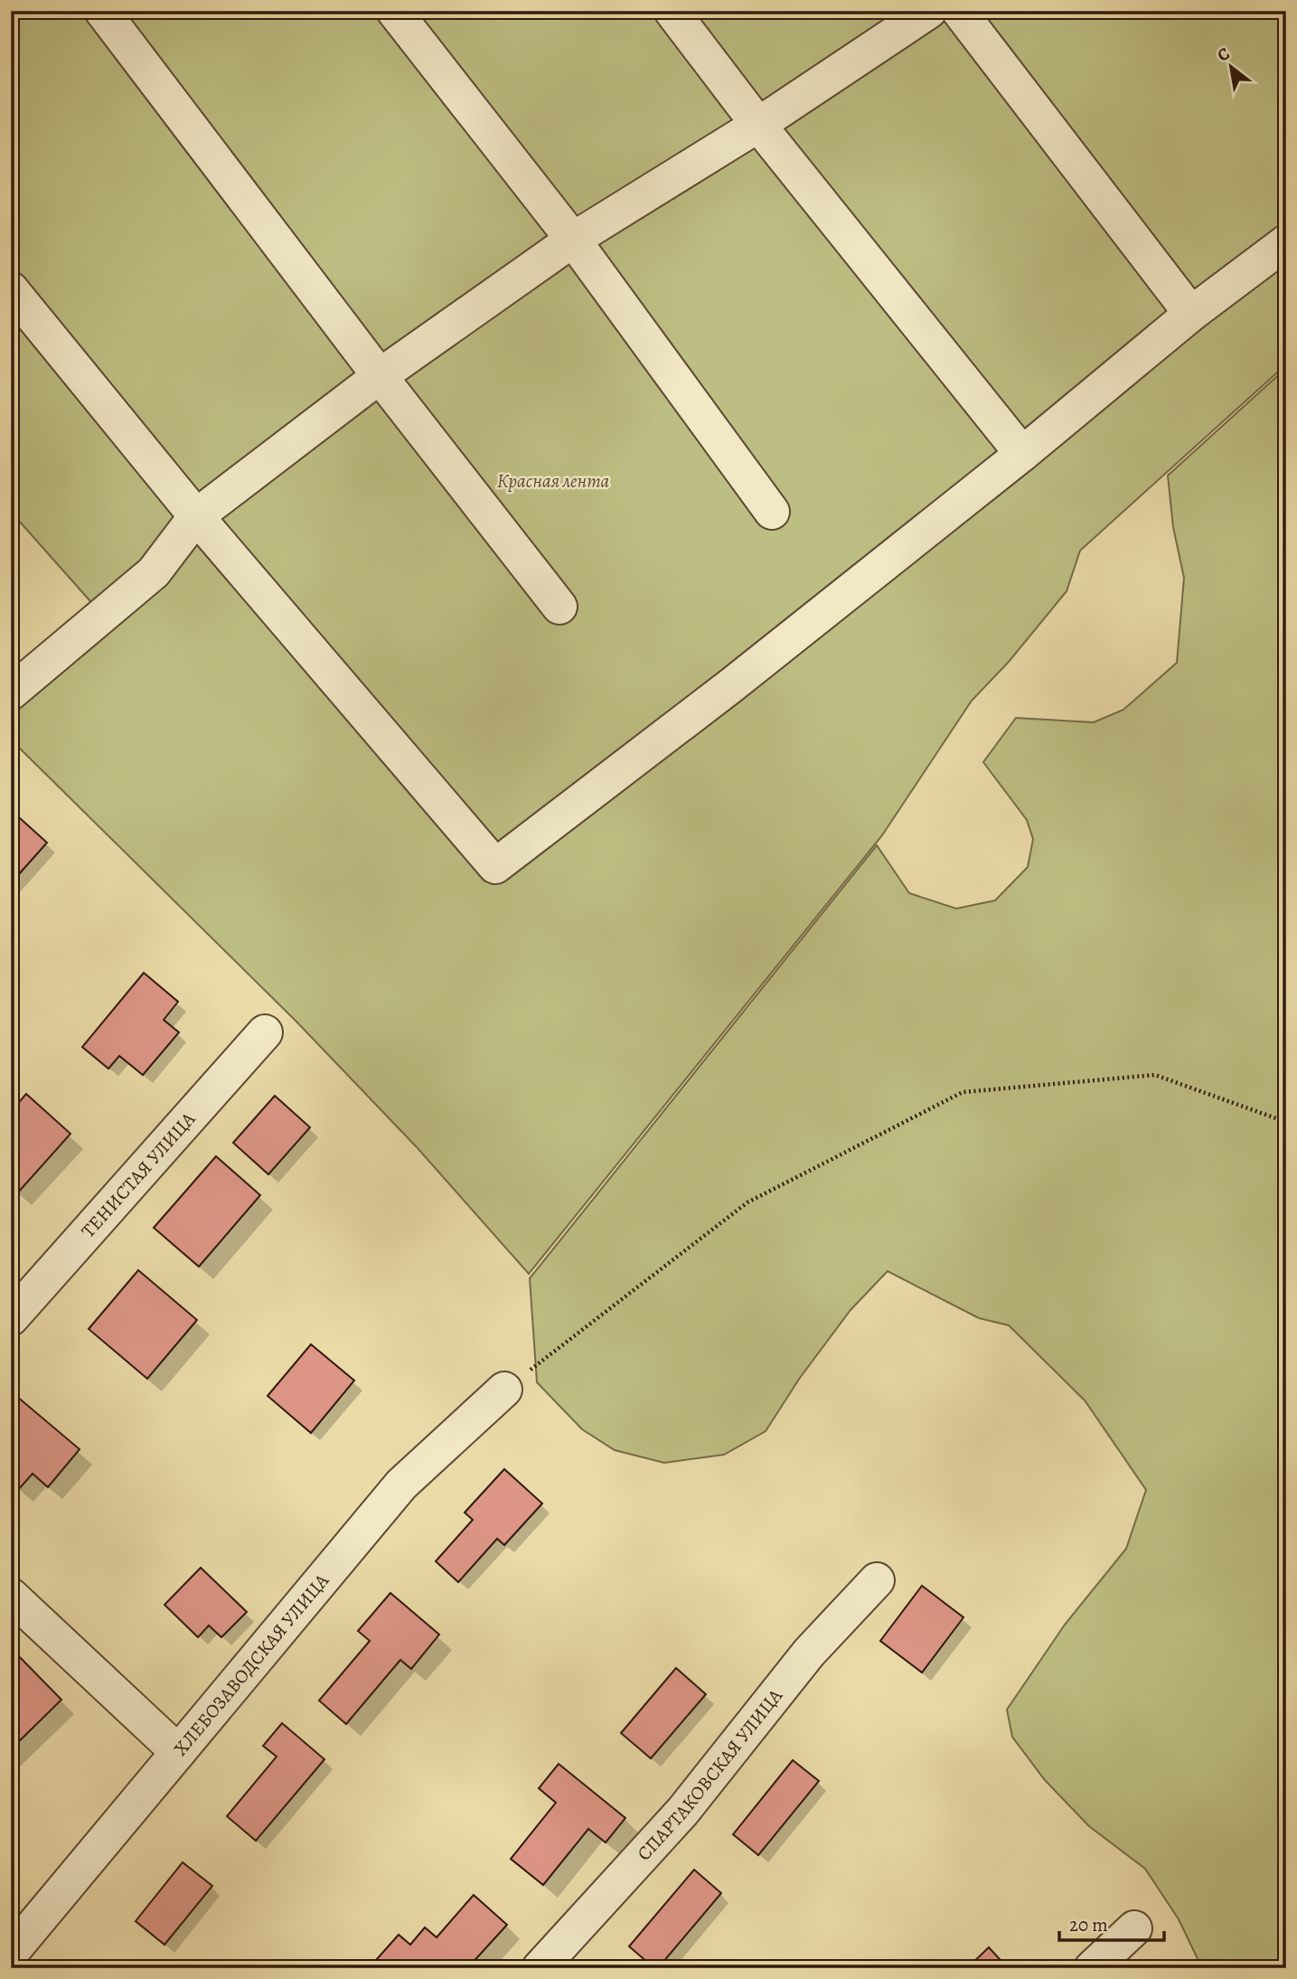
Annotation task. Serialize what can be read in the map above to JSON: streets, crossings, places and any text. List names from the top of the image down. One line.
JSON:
{"streets":{"street":["ТЕНИСТАЯ УЛИЦА","ХЛЕБОЗАВОДСКАЯ УЛИЦА","СПАРТАКОВСКАЯ УЛИЦА"]},"parks":["Красная лента"],"scale_bar":"20 m","north":"top left"}
